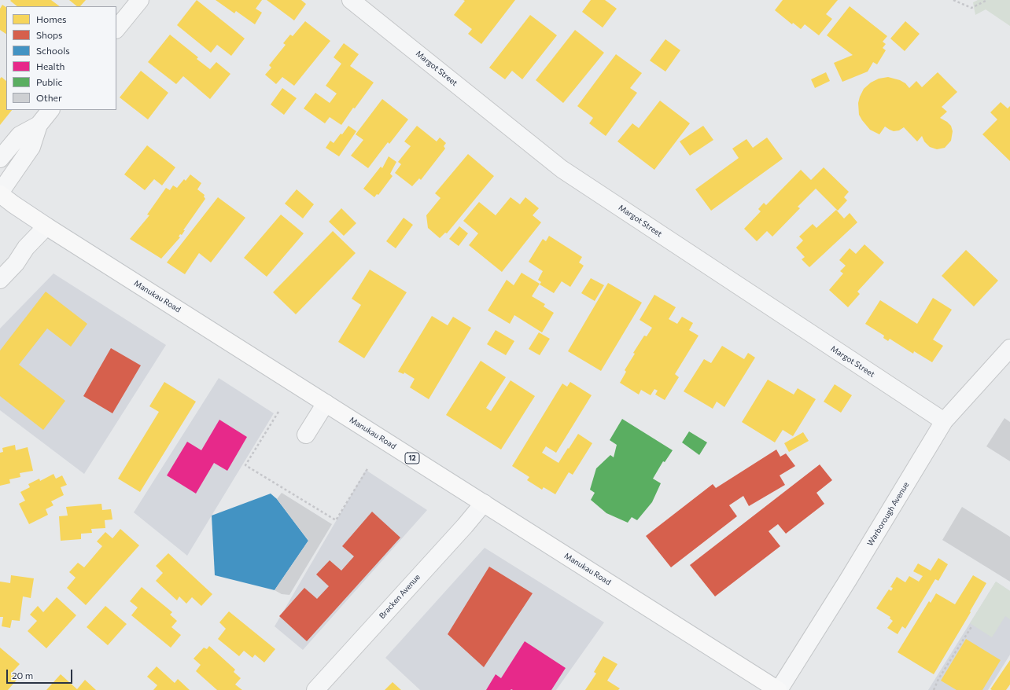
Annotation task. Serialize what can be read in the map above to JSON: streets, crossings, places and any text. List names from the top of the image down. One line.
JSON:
{"streets":{"main road":["Manukau Road","12"],"street":["Margot Street","Warborough Avenue","Bracken Avenue"]},"crossings":[["Margot Street","Warborough Avenue"],["Manukau Road","Warborough Avenue"],["Manukau Road","Bracken Avenue"]],"legend":["Homes","Shops","Schools","Health","Public","Other"],"scale_bar":"20 m"}
